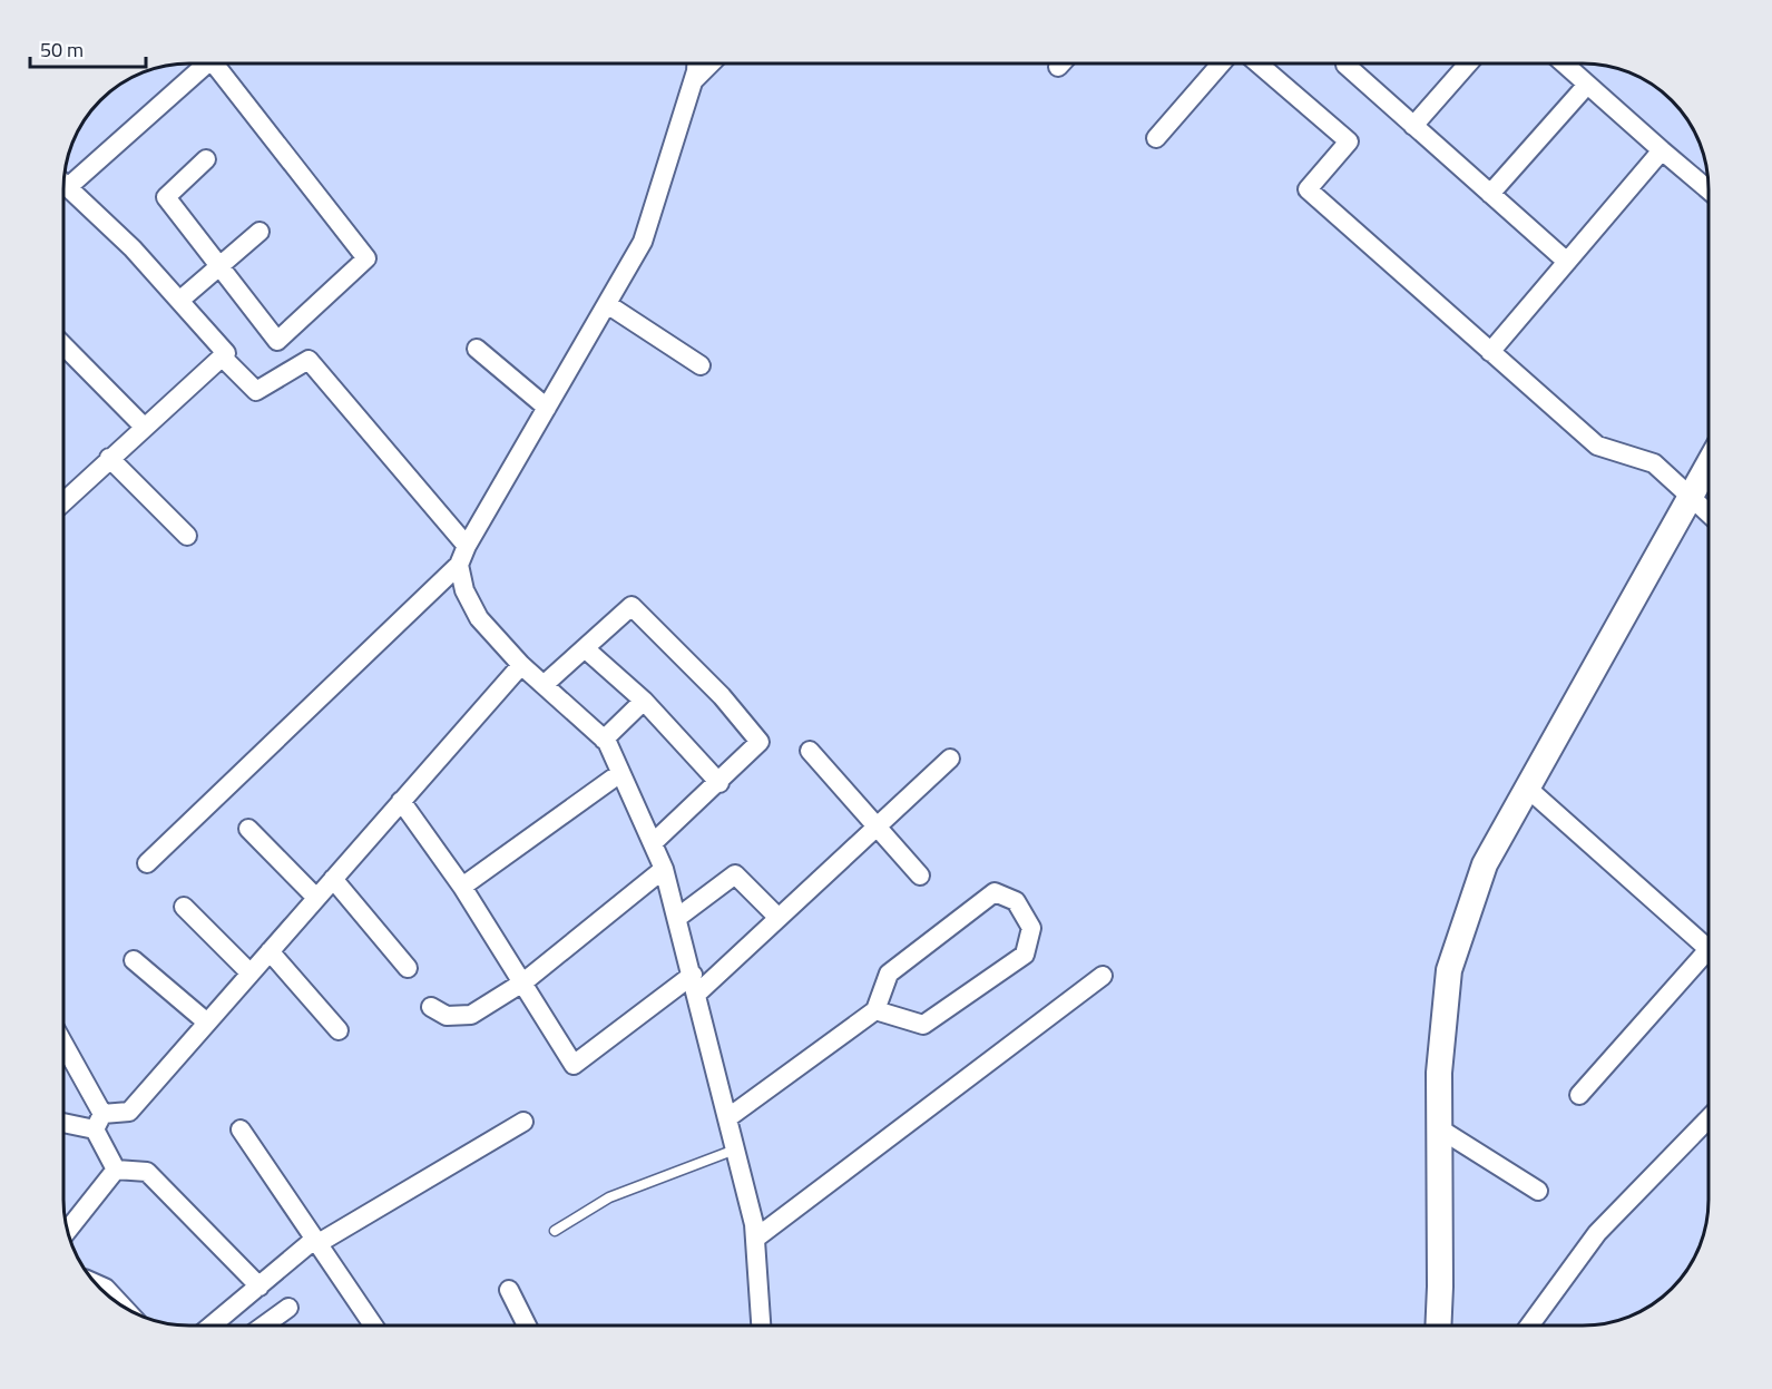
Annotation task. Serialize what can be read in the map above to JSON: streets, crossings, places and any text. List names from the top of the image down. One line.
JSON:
{"scale_bar":"50 m"}
